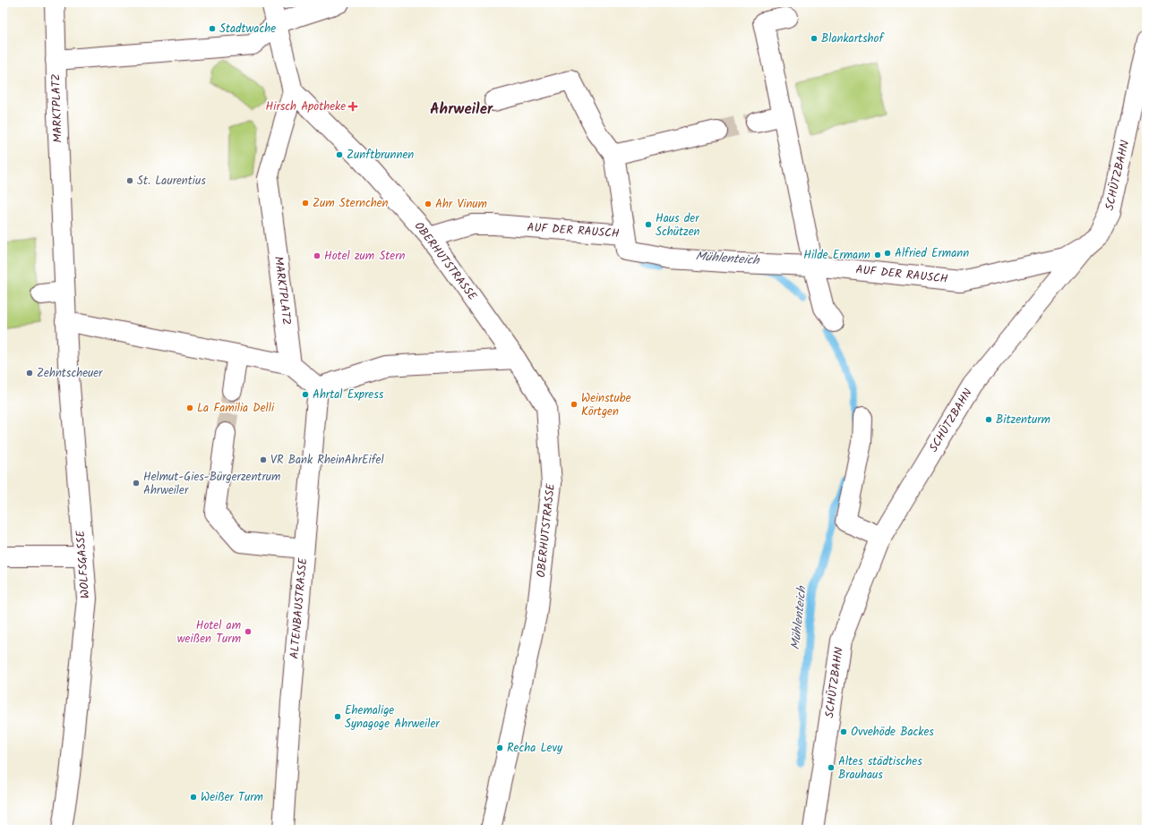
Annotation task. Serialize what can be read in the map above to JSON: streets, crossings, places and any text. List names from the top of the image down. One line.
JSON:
{"streets":{"street":["MARKTPLATZ","SCHÜTZBAHN","AUF DER RAUSCH","OBERHUTSTRASSE","WOLFSGASSE","ALTENBAUSTRASSE"]},"crossings":[["MARKTPLATZ","OBERHUTSTRASSE"],["MARKTPLATZ","WOLFSGASSE"],["SCHÜTZBAHN","AUF DER RAUSCH"],["AUF DER RAUSCH","OBERHUTSTRASSE"]],"districts":["Ahrweiler"],"water":["Mühlenteich"],"places":{"other":["Stadtwache","Blankartshof","Zunftbrunnen","St. Laurentius","Zum Sternchen","Ahr Vinum","Haus der Schützen","Alfried Ermann","Hilde Ermann","Hotel zum Stern","Zehntscheuer","Ahrtal Express","Weinstube Körtgen","La Familia Delli","Bitzenturm","VR Bank RheinAhrEifel","Helmut-Gies-Bürgerzentrum Ahrweiler","Hotel am weißen Turm","Ehemalige Synagoge Ahrweiler","Ovvehöde Backes","Recha Levy","Altes städtisches Brauhaus","Weißer Turm"],"health":["Hirsch Apotheke"]}}
